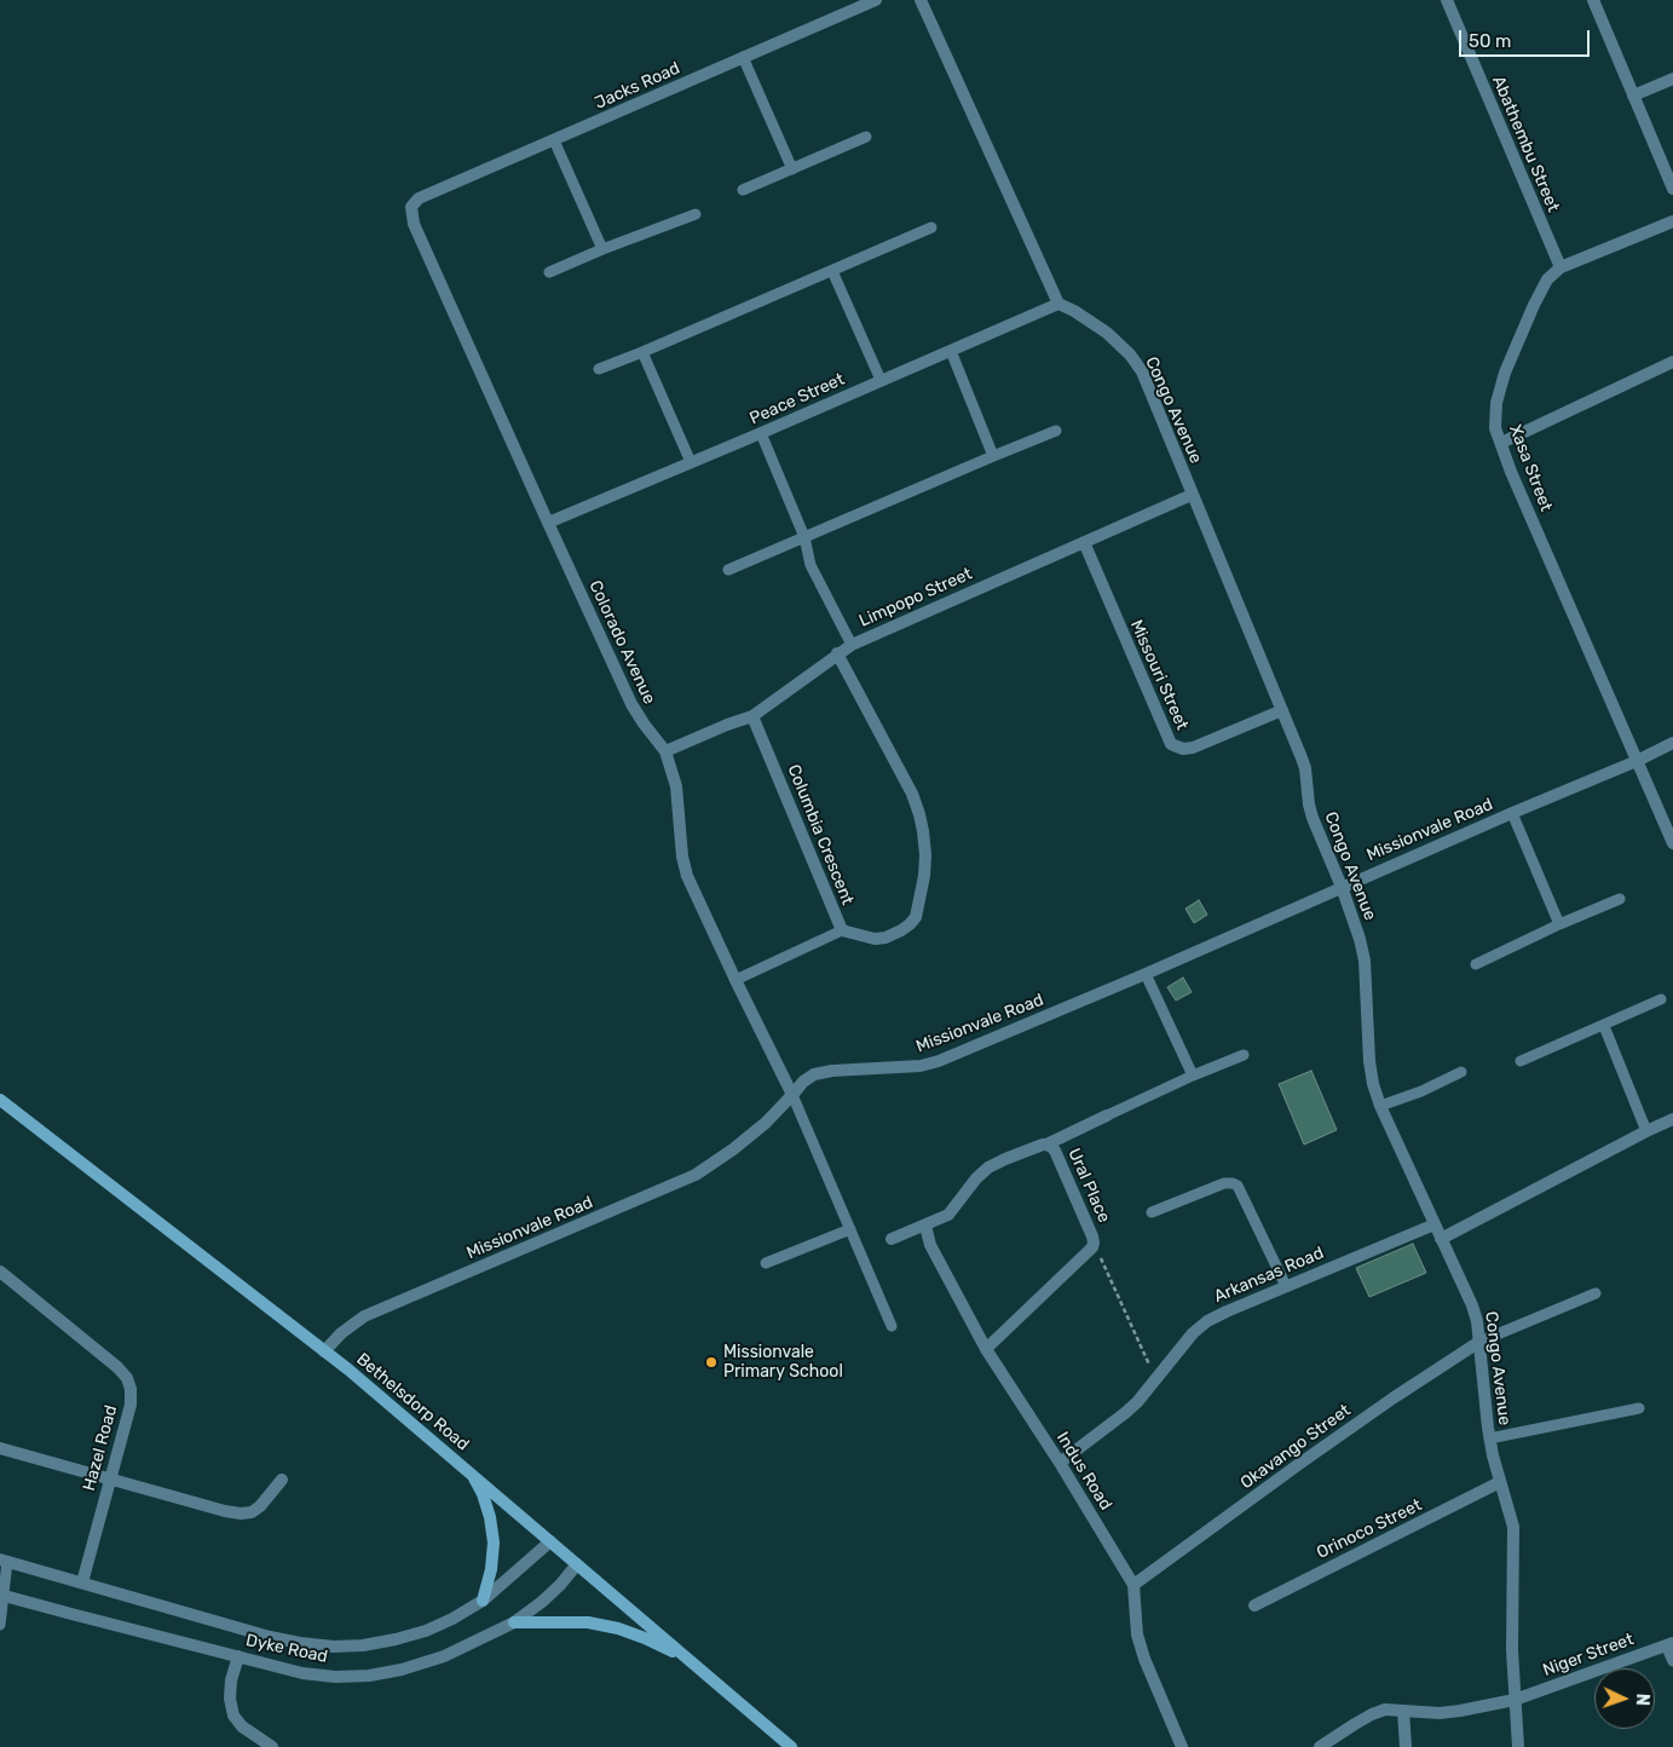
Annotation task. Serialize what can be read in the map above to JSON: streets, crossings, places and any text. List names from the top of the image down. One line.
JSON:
{"streets":{"main road":["Bethelsdorp Road"],"street":["Jacks Road","Abathembu Street","Peace Street","Congo Avenue","Xasa Street","Limpopo Street","Colorado Avenue","Missouri Street","Missionvale Road","Columbia Crescent","Ural Place","Arkansas Road","Okavango Street","Hazel Road","Indus Road","Orinoco Street","Dyke Road","Niger Street"]},"crossings":[["Jacks Road","Colorado Avenue"],["Abathembu Street","Xasa Street"],["Peace Street","Congo Avenue"],["Peace Street","Colorado Avenue"],["Congo Avenue","Limpopo Street"],["Congo Avenue","Missouri Street"],["Congo Avenue","Missionvale Road"],["Congo Avenue","Arkansas Road"],["Congo Avenue","Okavango Street"],["Congo Avenue","Orinoco Street"],["Congo Avenue","Niger Street"],["Xasa Street","Missionvale Road"],["Limpopo Street","Colorado Avenue"],["Limpopo Street","Missouri Street"],["Limpopo Street","Columbia Crescent"],["Colorado Avenue","Missionvale Road"],["Missionvale Road","Bethelsdorp Road"],["Ural Place","Indus Road"],["Arkansas Road","Indus Road"],["Bethelsdorp Road","Dyke Road"],["Okavango Street","Indus Road"],["Hazel Road","Dyke Road"]],"places":["Missionvale Primary School"],"scale_bar":"50 m","north":"right"}
